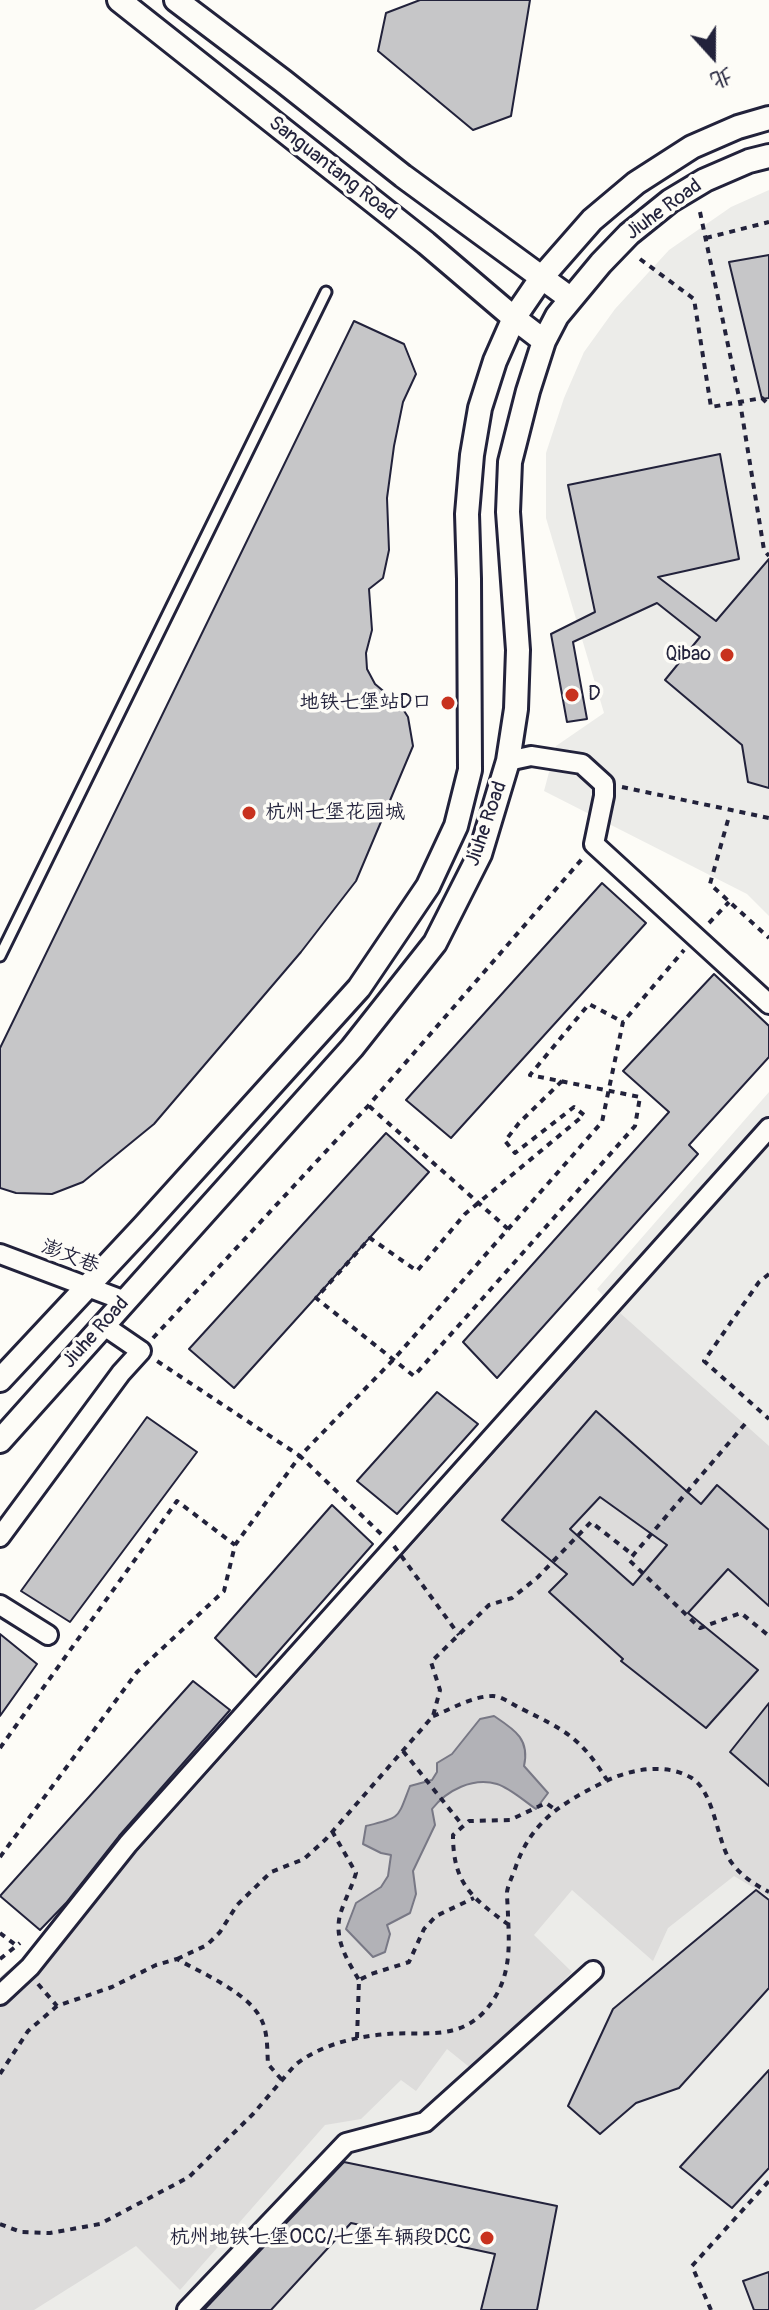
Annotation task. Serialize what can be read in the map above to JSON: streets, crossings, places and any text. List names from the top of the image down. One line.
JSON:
{"streets":{"street":["Sanguantang Road","Jiuhe Road","澎文巷"]},"crossings":[["Sanguantang Road","Jiuhe Road"],["Jiuhe Road","澎文巷"]],"places":["Qibao","D","地铁七堡站D口","杭州七堡花园城","杭州地铁七堡OCC/七堡车辆段DCC"],"north":"bottom"}
